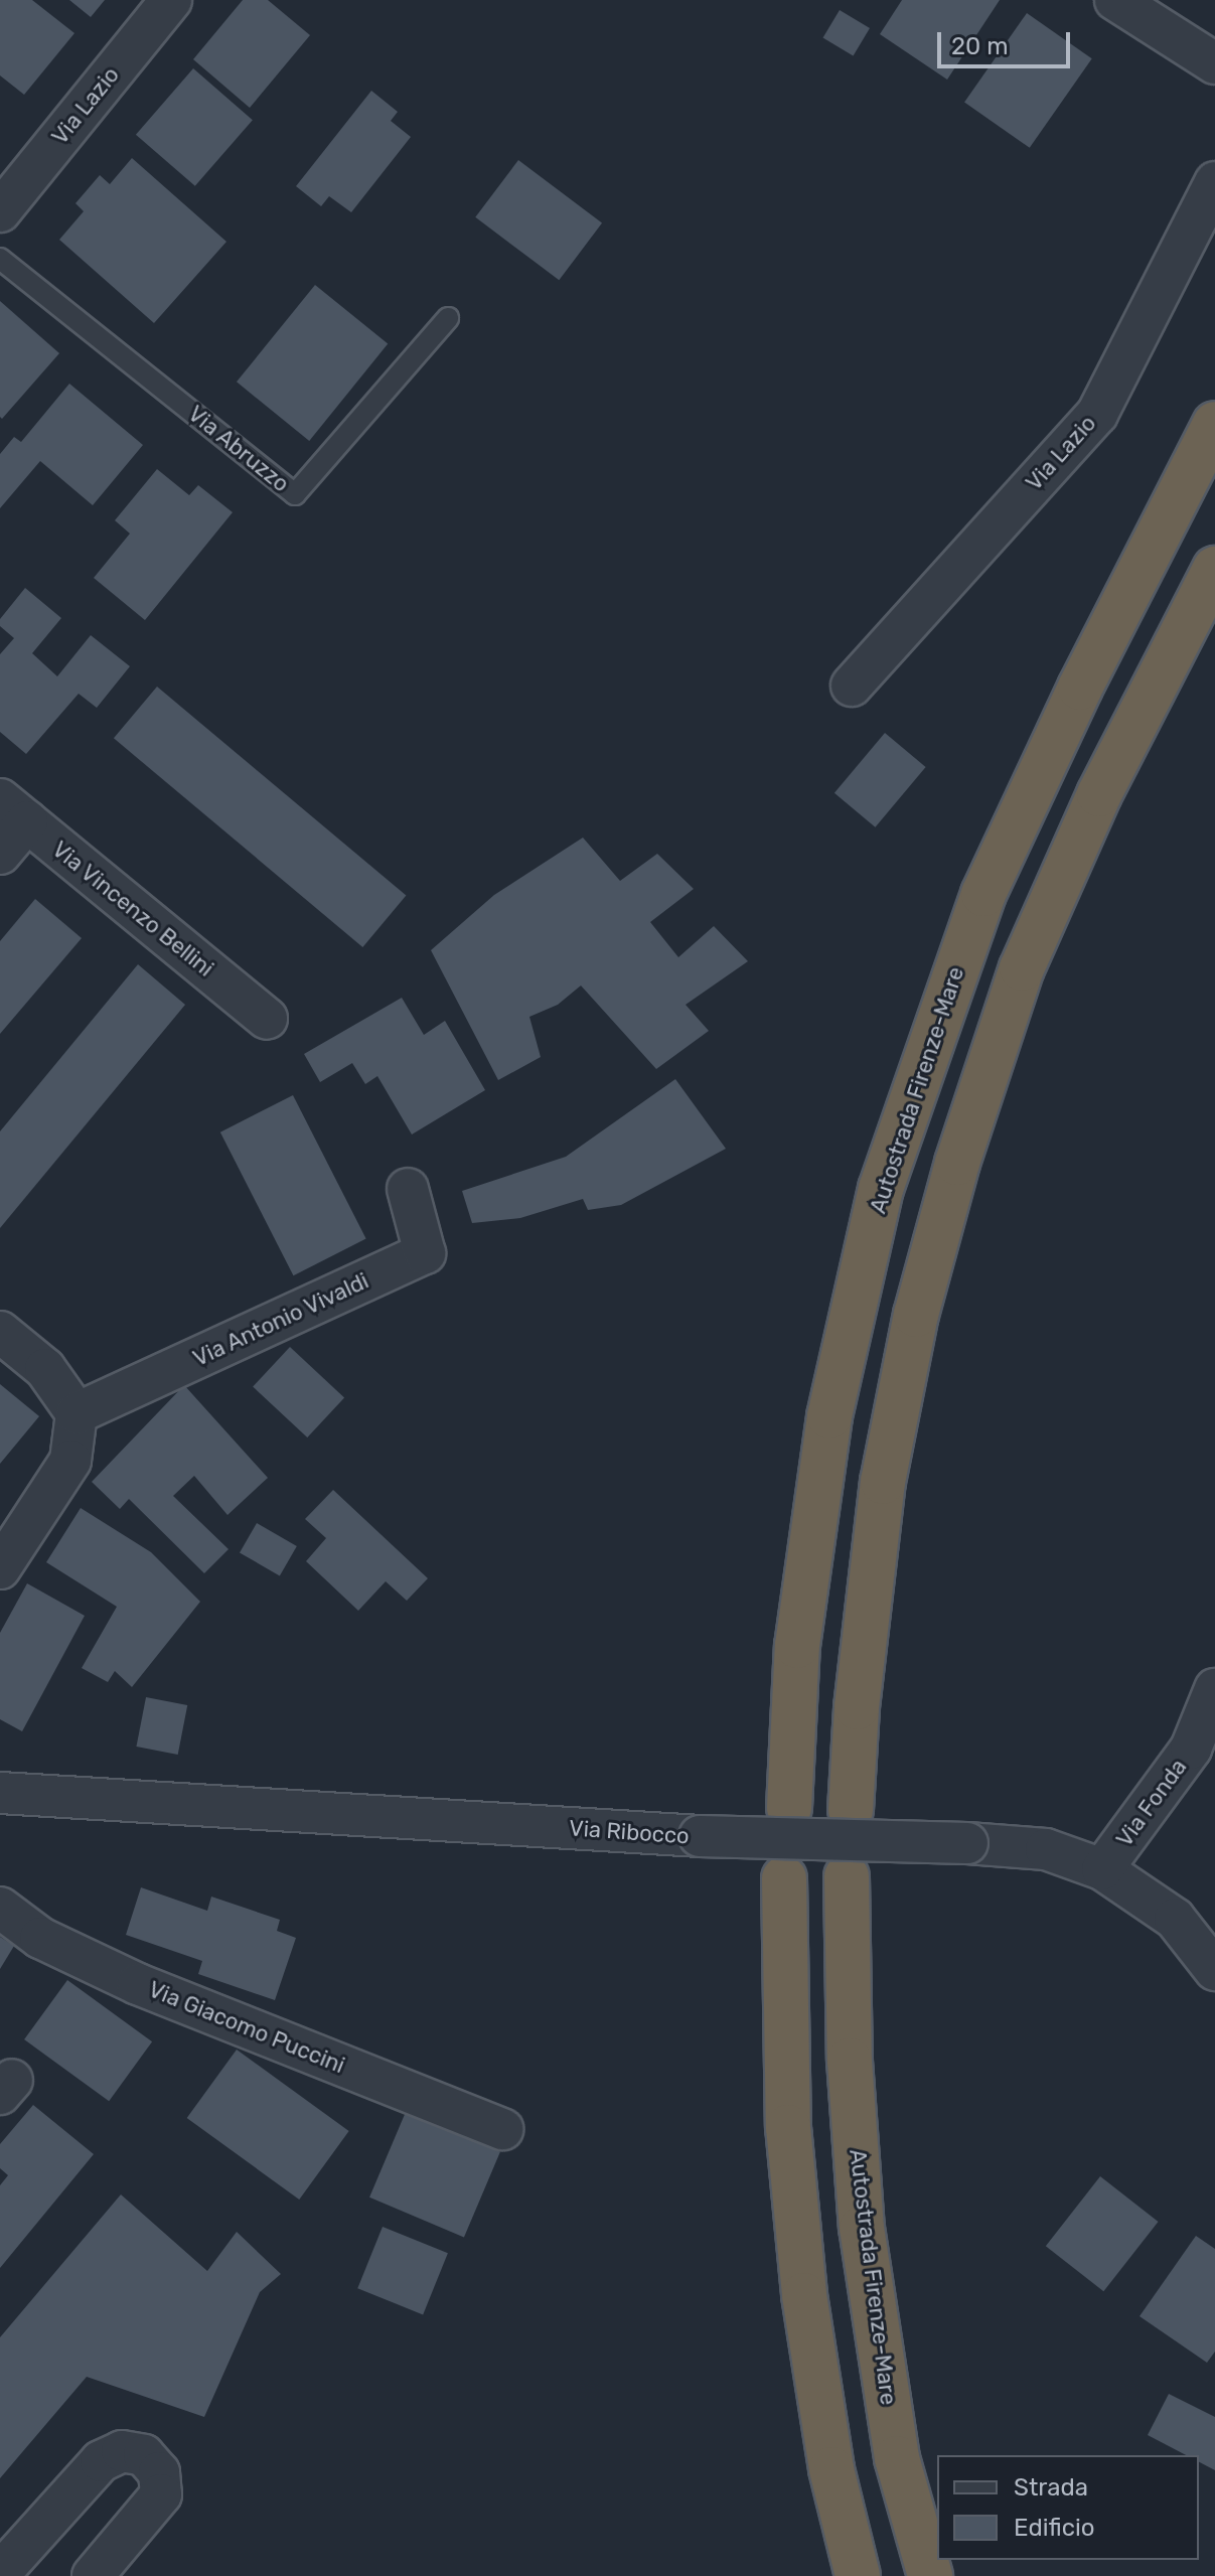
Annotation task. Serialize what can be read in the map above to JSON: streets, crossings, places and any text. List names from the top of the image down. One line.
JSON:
{"streets":{"highway":["Autostrada Firenze-Mare"],"street":["Via Lazio","Via Vincenzo Bellini","Via Antonio Vivaldi","Via Fonda","Via Ribocco","Via Giacomo Puccini"],"lane":["Via Abruzzo"]},"crossings":[["Via Fonda","Via Ribocco"]],"legend":["Strada","Edificio"],"scale_bar":"20 m"}
